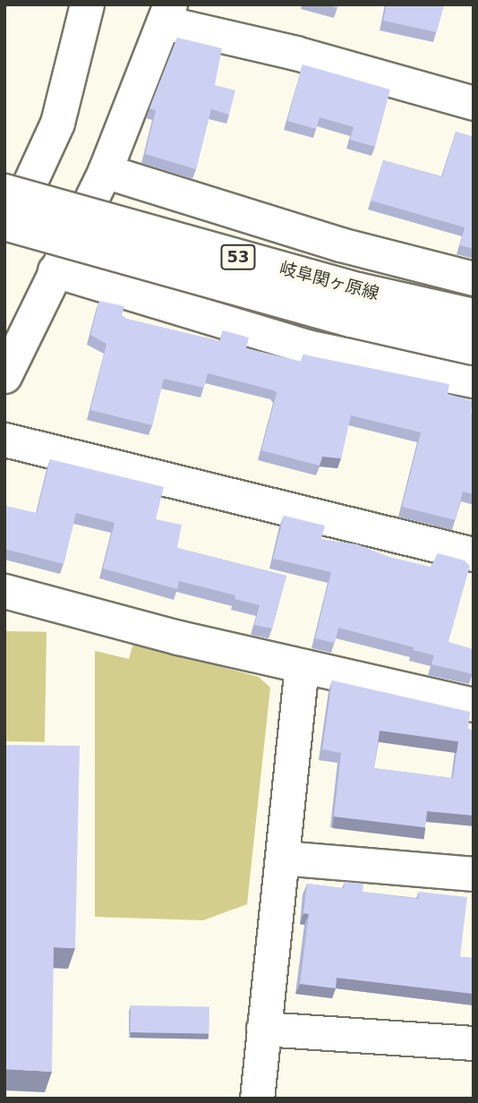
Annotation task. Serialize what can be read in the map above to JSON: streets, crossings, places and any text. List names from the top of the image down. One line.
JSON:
{"streets":{"main road":["53","岐阜関ヶ原線"]}}
